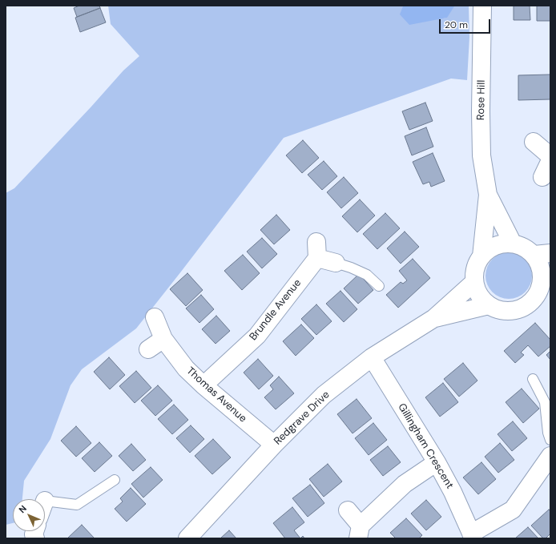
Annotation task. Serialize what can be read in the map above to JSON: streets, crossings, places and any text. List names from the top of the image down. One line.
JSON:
{"streets":{"street":["Rose Hill","Brundle Avenue","Thomas Avenue","Redgrave Drive","Gillingham Crescent"]},"crossings":[["Rose Hill","Redgrave Drive"],["Brundle Avenue","Thomas Avenue"],["Thomas Avenue","Redgrave Drive"],["Redgrave Drive","Gillingham Crescent"]],"scale_bar":"20 m","north":"top left"}
